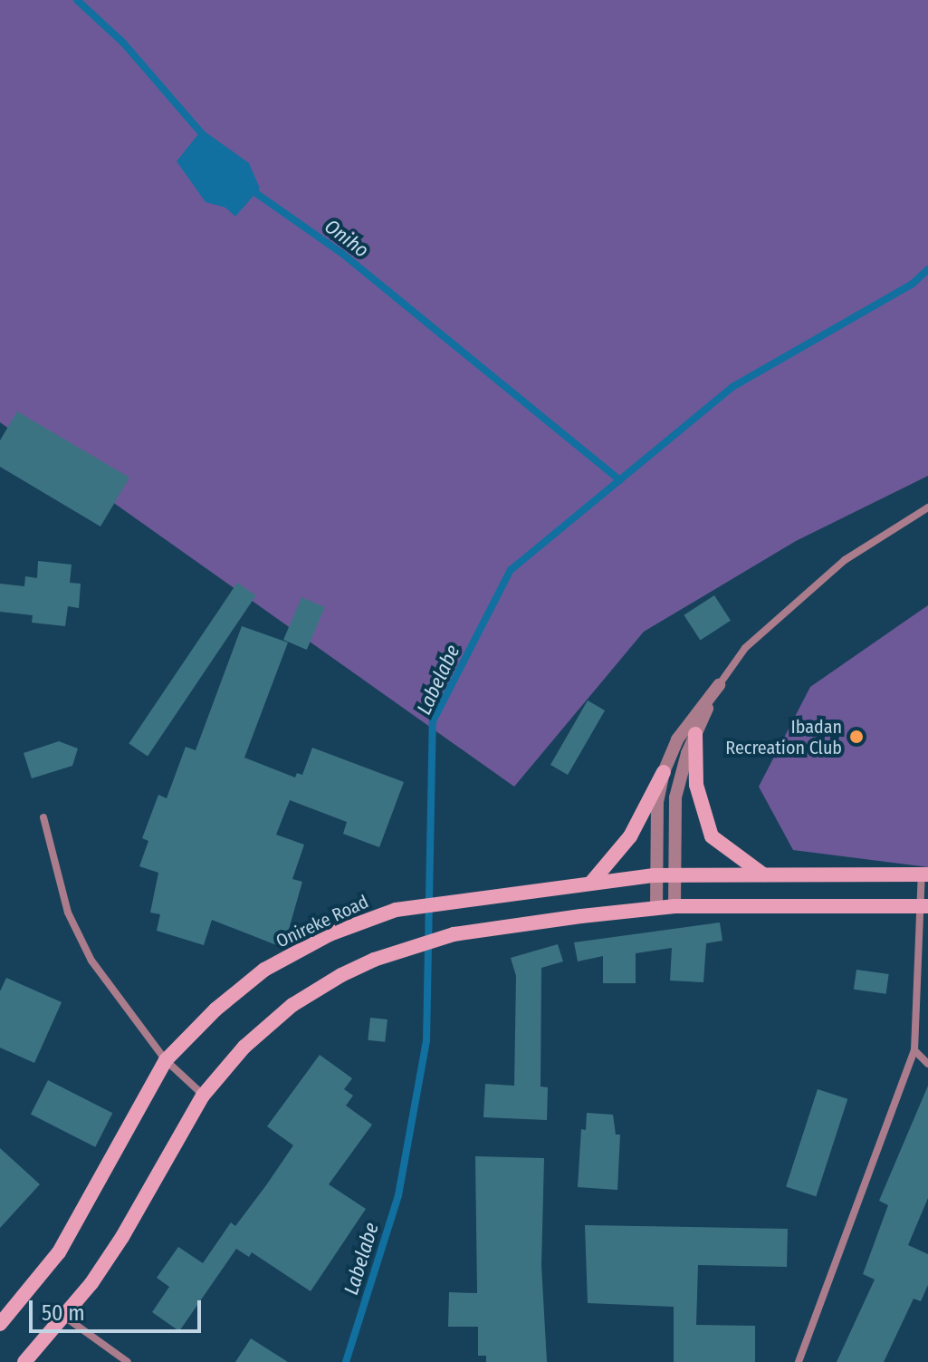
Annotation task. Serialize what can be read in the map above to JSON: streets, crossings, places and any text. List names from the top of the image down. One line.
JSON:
{"streets":{"main road":["Onireke Road"]},"water":["Oniho","Labelabe"],"places":["Ibadan Recreation Club"],"scale_bar":"50 m"}
